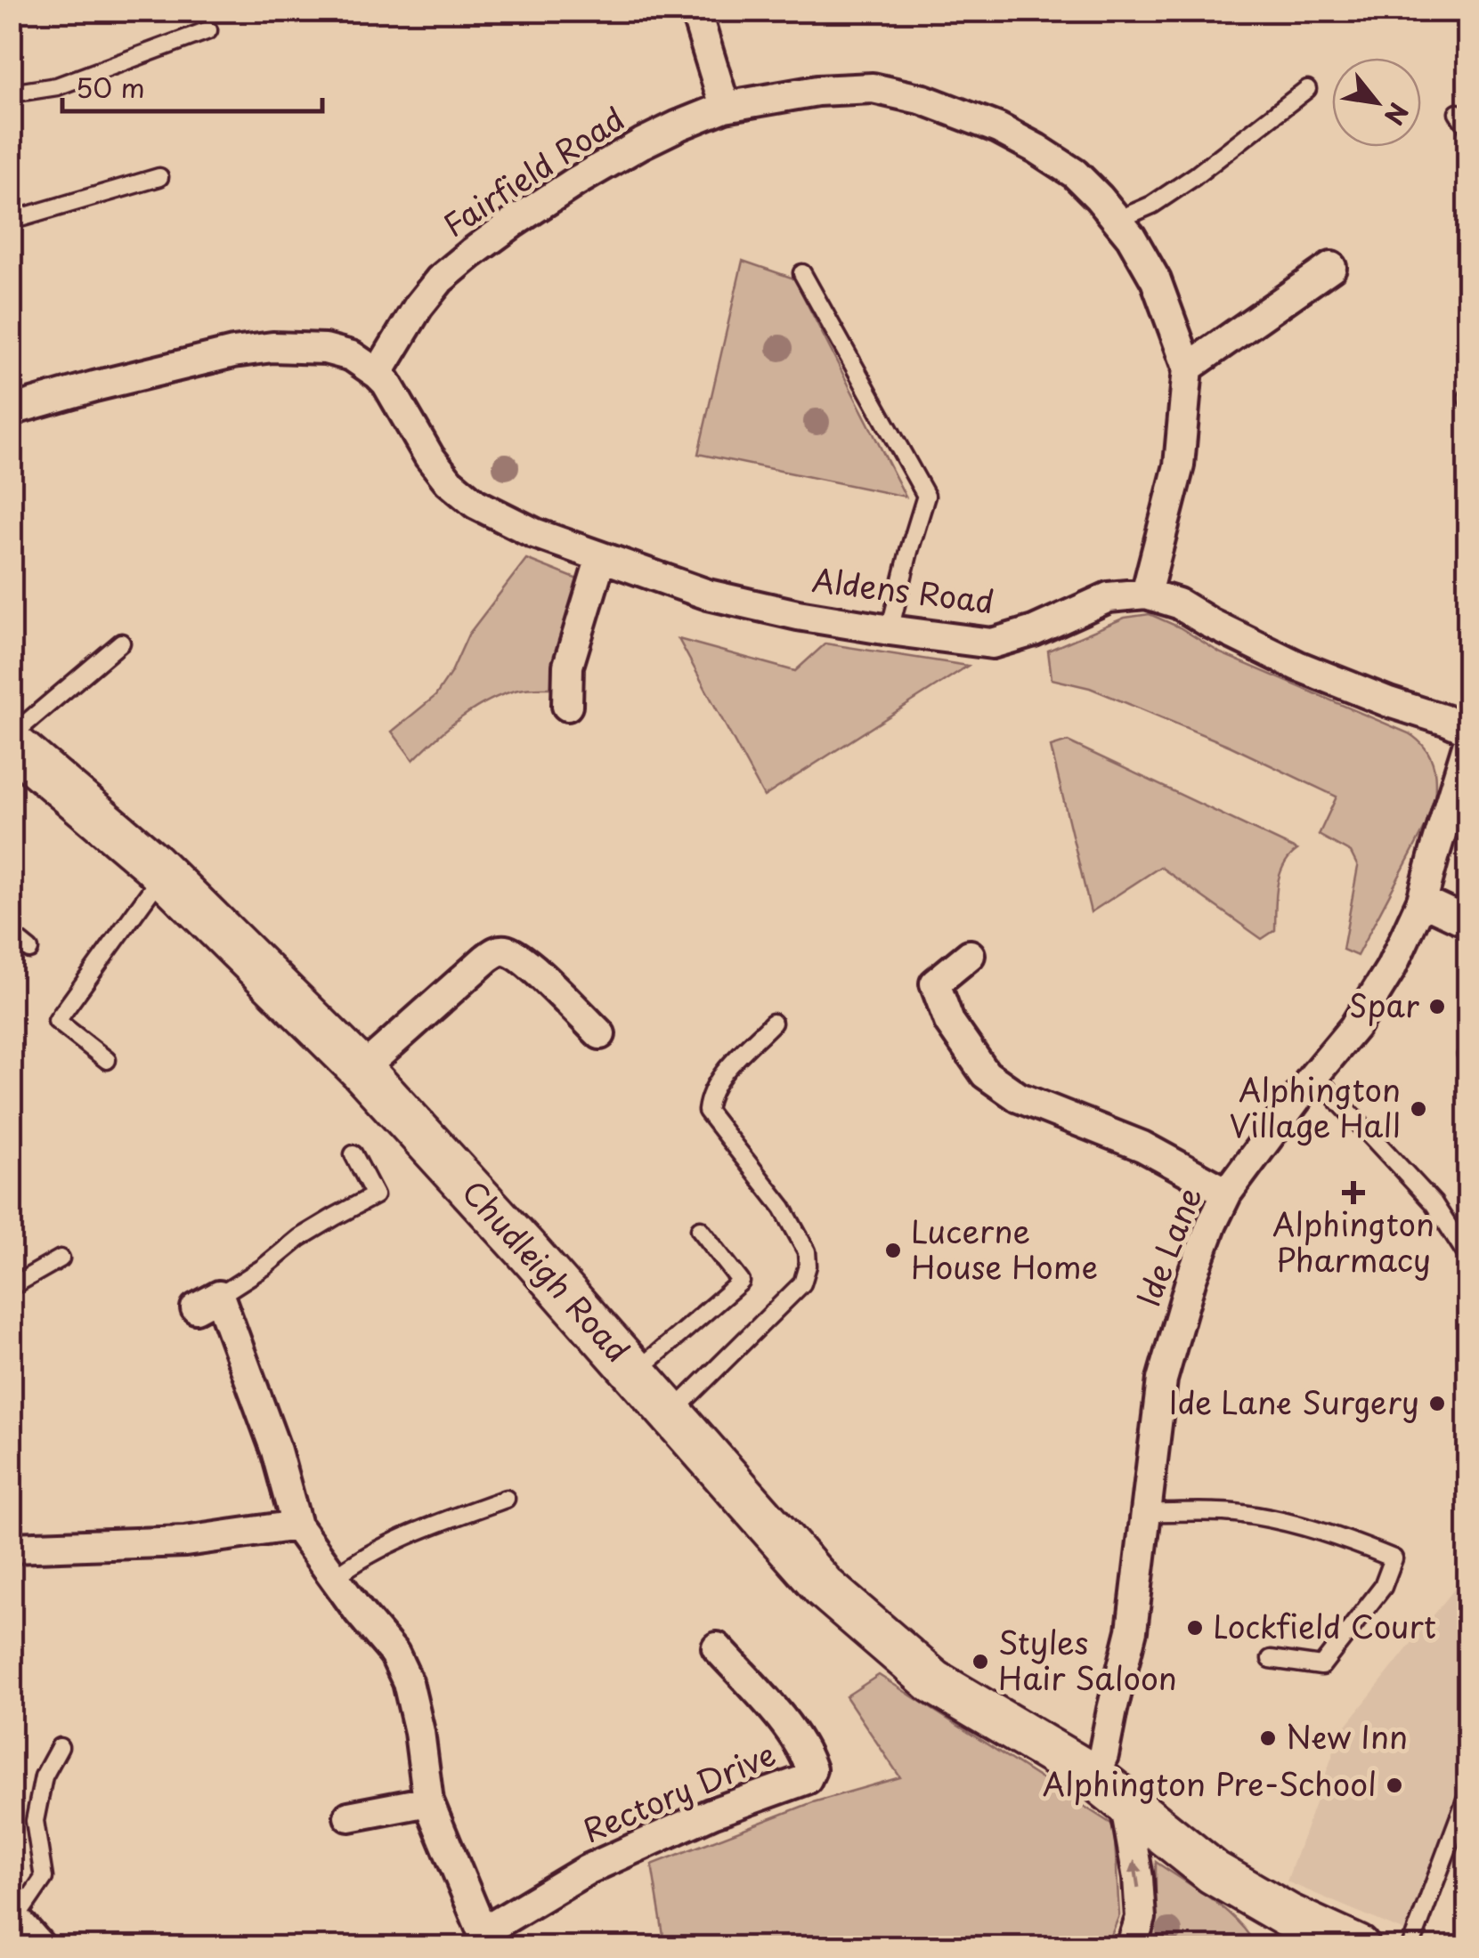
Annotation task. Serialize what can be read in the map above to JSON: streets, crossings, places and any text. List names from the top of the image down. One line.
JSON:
{"streets":{"street":["Fairfield Road","Aldens Road","Ide Lane","Chudleigh Road","Rectory Drive"]},"crossings":[["Fairfield Road","Aldens Road"],["Ide Lane","Chudleigh Road"]],"places":{"other":["Spar","Alphington Village Hall","Lucerne House Home","Ide Lane Surgery","Lockfield Court","Styles Hair Saloon","New Inn","Alphington Pre-School"],"health":["Alphington Pharmacy"]},"scale_bar":"50 m","north":"bottom right"}
